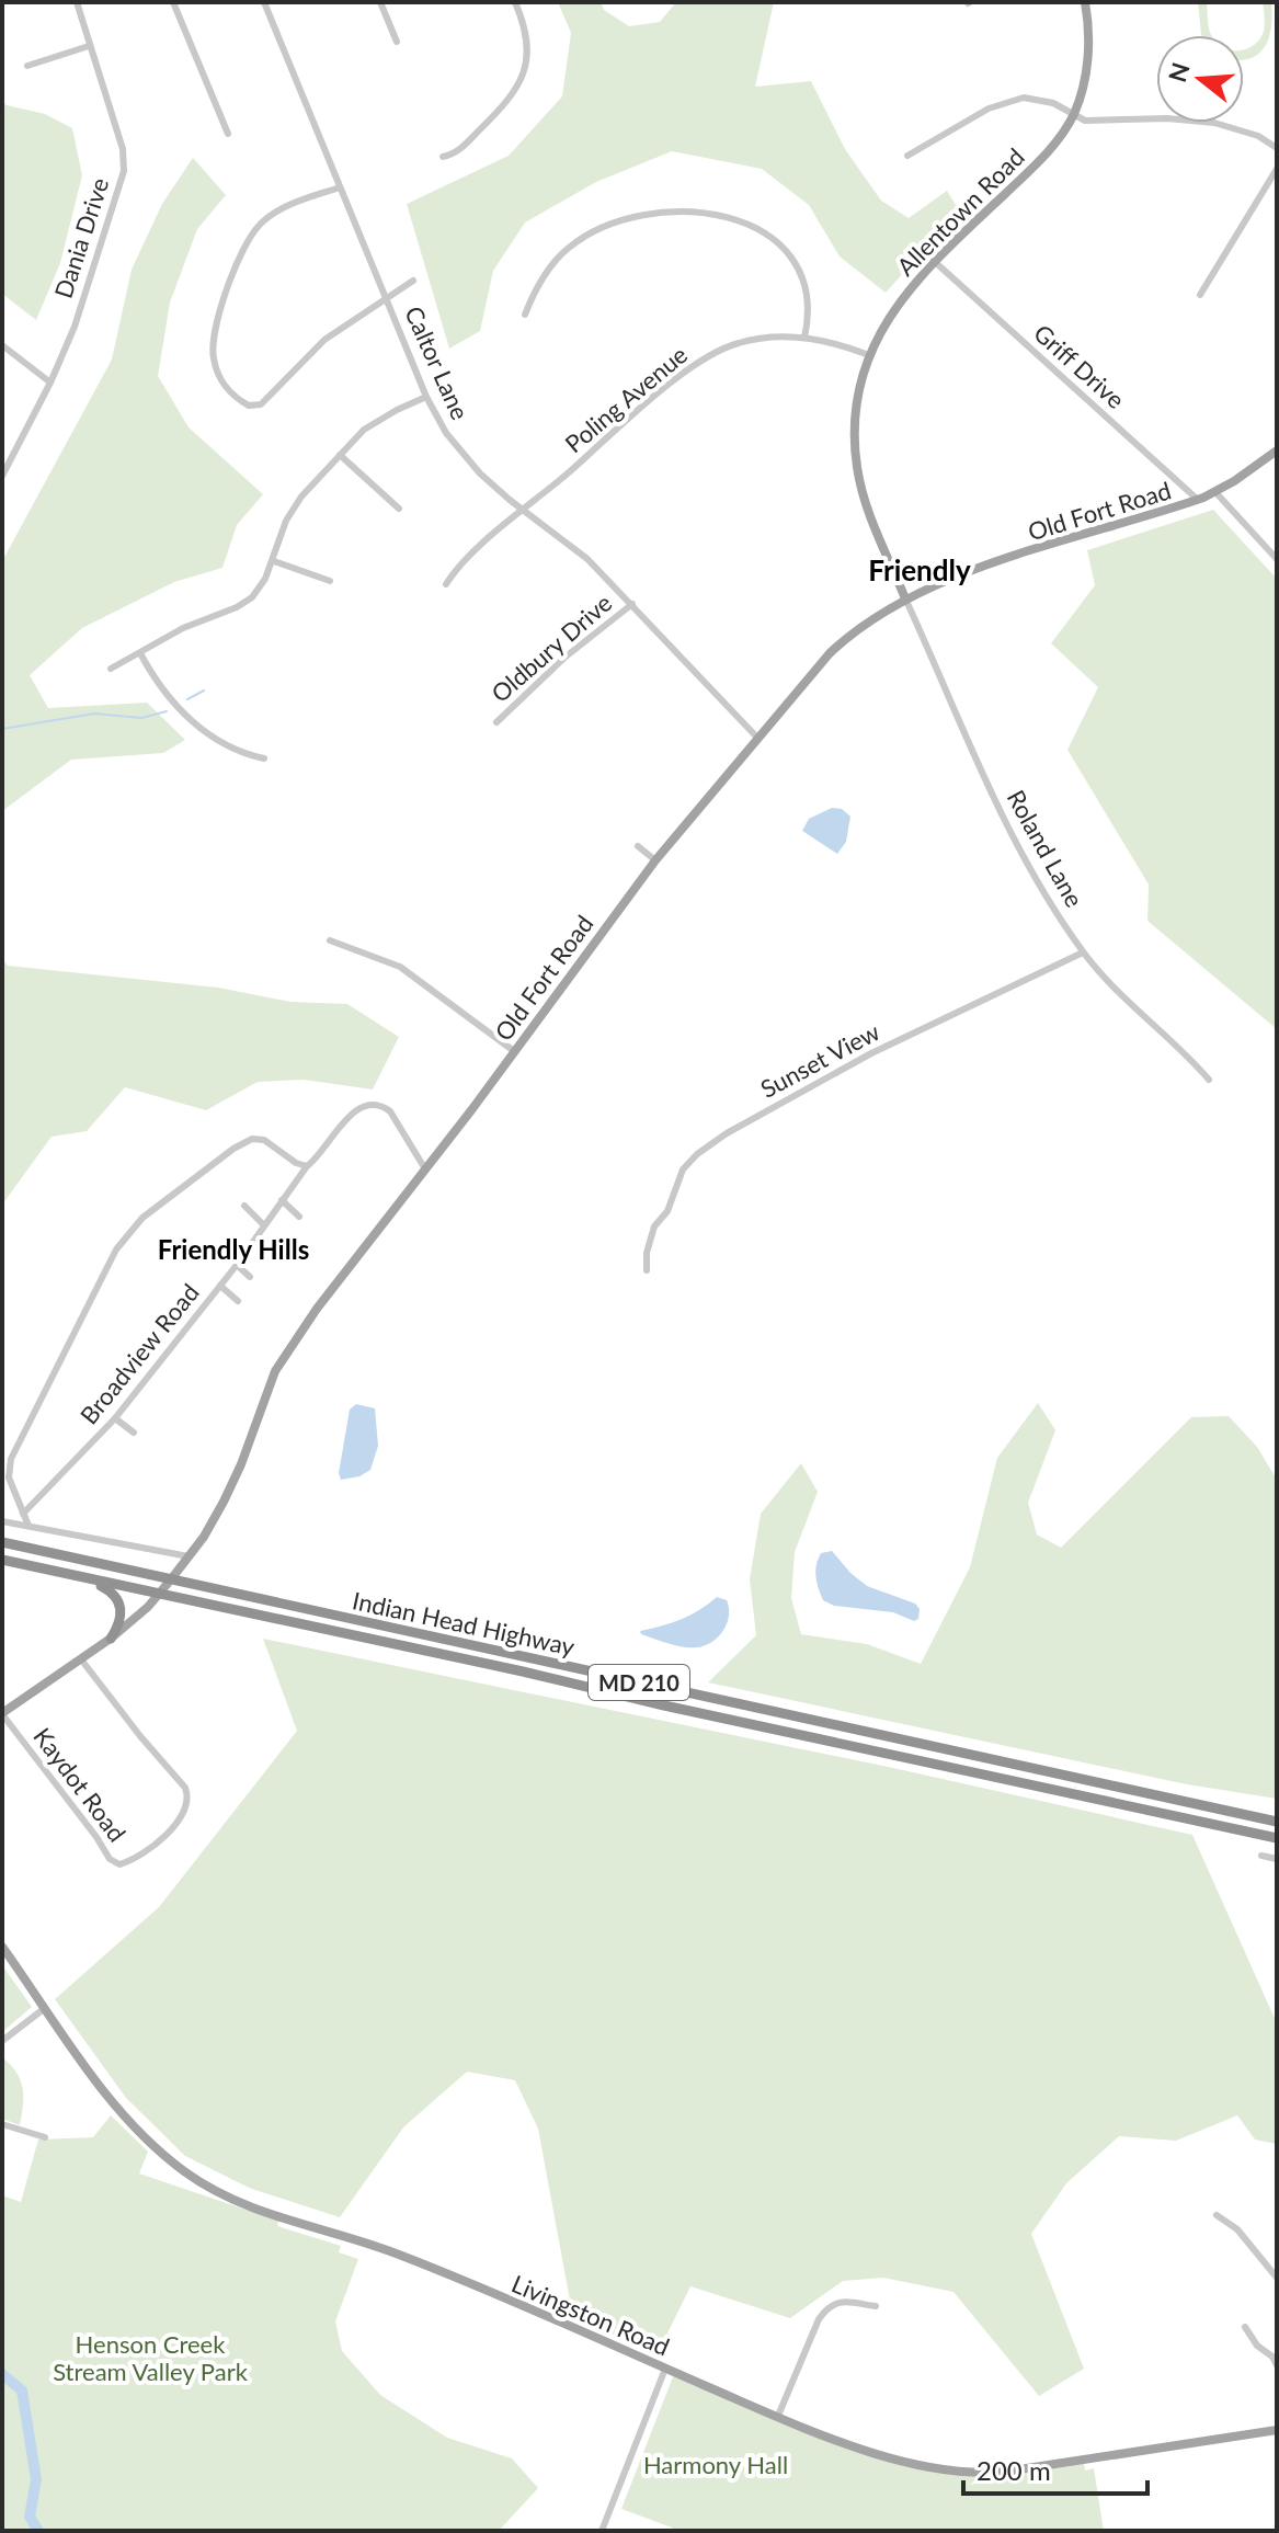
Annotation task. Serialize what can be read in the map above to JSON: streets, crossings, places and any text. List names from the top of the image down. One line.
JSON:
{"streets":{"highway":["Indian Head Highway","MD 210"],"main road":["Allentown Road","Old Fort Road","Livingston Road"],"street":["Dania Drive","Caltor Lane","Griff Drive","Poling Avenue","Oldbury Drive","Roland Lane","Sunset View","Broadview Road","Kaydot Road"]},"crossings":[["Allentown Road","Griff Drive"],["Allentown Road","Poling Avenue"],["Allentown Road","Old Fort Road"],["Allentown Road","Roland Lane"],["Caltor Lane","Poling Avenue"],["Caltor Lane","Old Fort Road"],["Caltor Lane","Oldbury Drive"],["Griff Drive","Old Fort Road"],["Old Fort Road","Roland Lane"],["Old Fort Road","Broadview Road"],["Old Fort Road","Indian Head Highway"],["Old Fort Road","Kaydot Road"],["Roland Lane","Sunset View"]],"districts":["Friendly","Friendly Hills"],"parks":["Henson Creek Stream Valley Park","Harmony Hall"],"scale_bar":"200 m","north":"left"}
